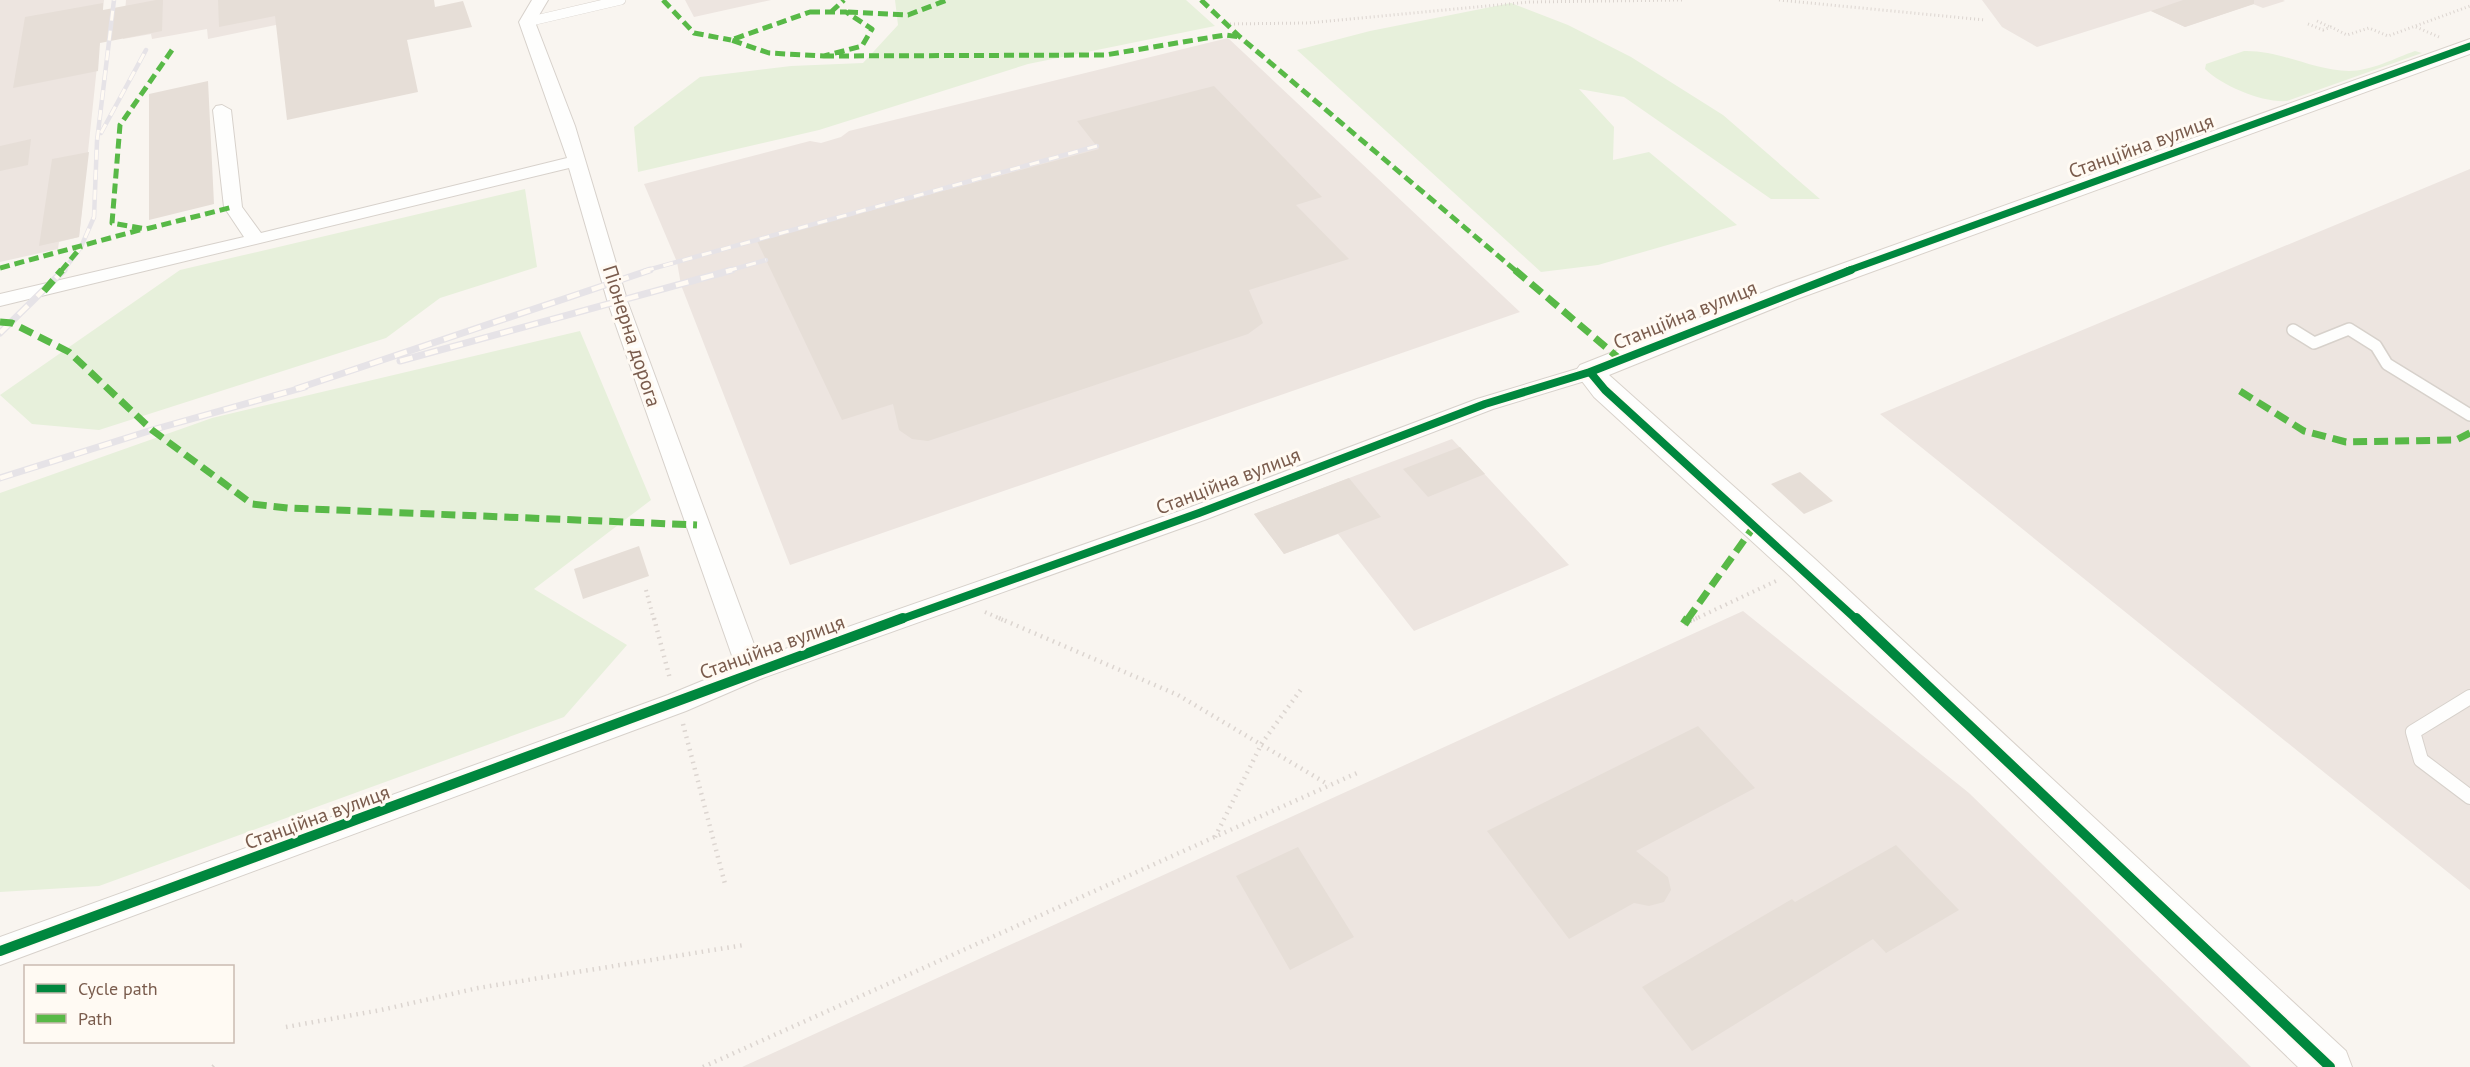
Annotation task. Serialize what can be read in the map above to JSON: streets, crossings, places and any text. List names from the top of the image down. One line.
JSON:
{"streets":{"street":["Станційна вулиця","Піонерна дорога"]},"crossings":[["Станційна вулиця","Піонерна дорога"]],"legend":["Cycle path","Path"]}
